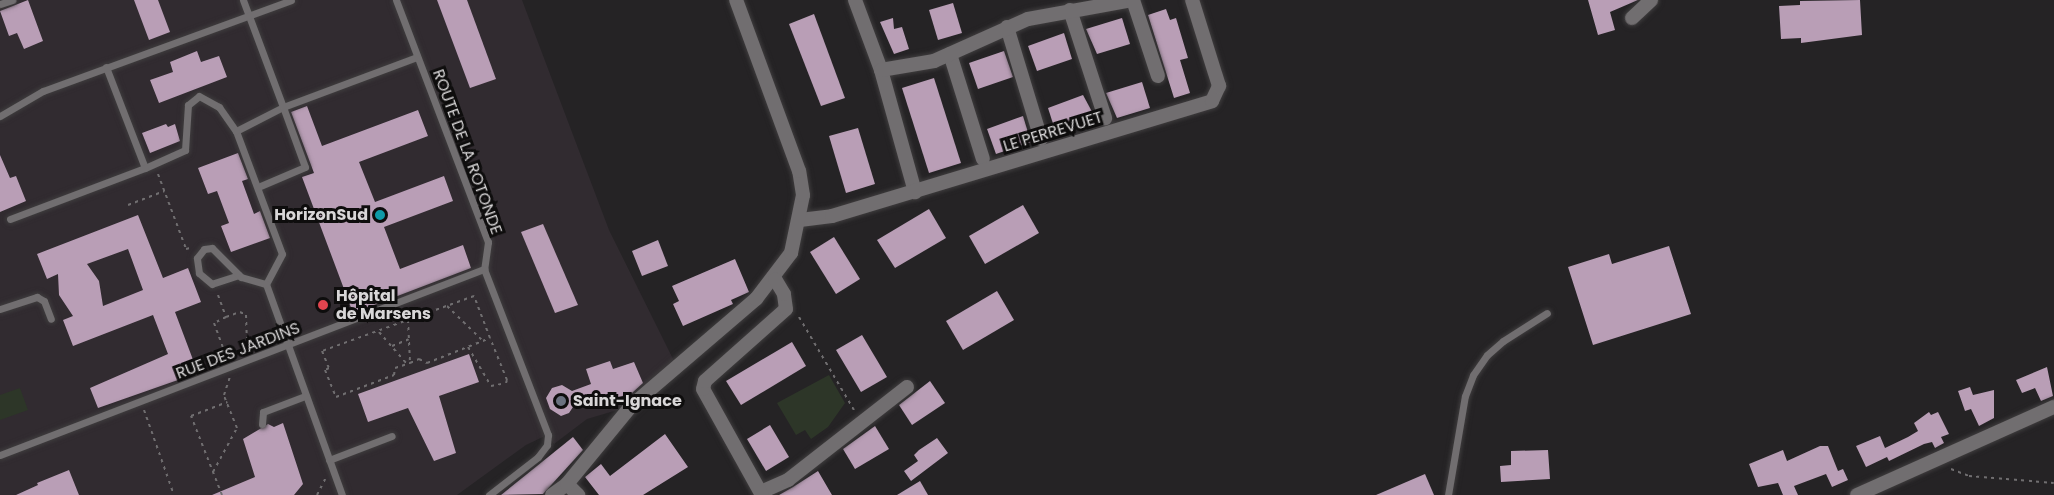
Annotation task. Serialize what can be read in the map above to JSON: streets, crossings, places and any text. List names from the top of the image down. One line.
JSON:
{"streets":{"street":["LE PERREVUET"],"lane":["ROUTE DE LA ROTONDE","RUE DES JARDINS"]},"crossings":[["ROUTE DE LA ROTONDE","RUE DES JARDINS"]],"places":["HorizonSud","Hôpital de Marsens","Saint-Ignace"]}
